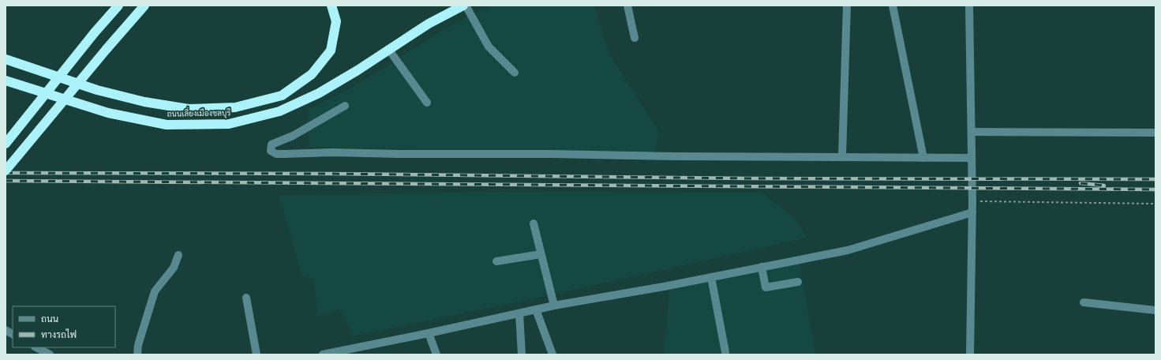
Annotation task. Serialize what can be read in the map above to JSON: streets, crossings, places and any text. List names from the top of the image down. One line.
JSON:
{"streets":{"highway":["ถนนเลี่ยงเมืองชลบุรี"]},"legend":["ถนน","ทางรถไฟ"]}
